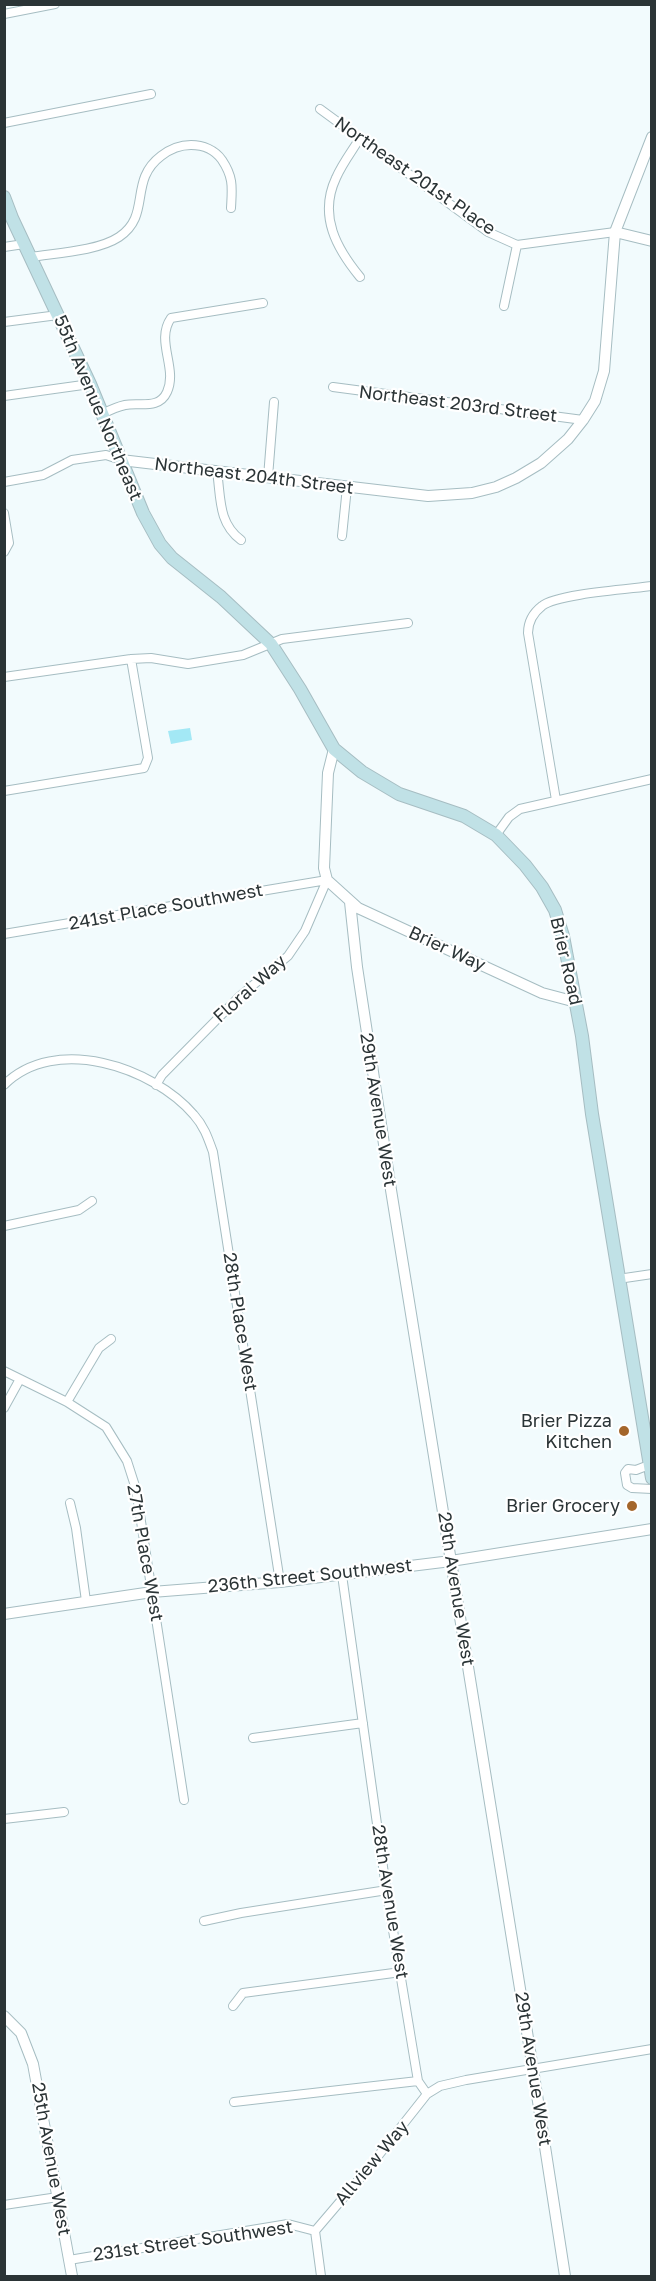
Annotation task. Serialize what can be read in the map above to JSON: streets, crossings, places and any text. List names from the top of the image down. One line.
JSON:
{"streets":{"main road":["55th Avenue Northeast","Brier Road"],"street":["Northeast 201st Place","Northeast 203rd Street","Northeast 204th Street","241st Place Southwest","Brier Way","Floral Way","29th Avenue West","28th Place West","27th Place West","236th Street Southwest","28th Avenue West","25th Avenue West","Allview Way","231st Street Southwest"]},"crossings":[["Northeast 203rd Street","Northeast 204th Street"],["55th Avenue Northeast","Northeast 204th Street"],["55th Avenue Northeast","Brier Road"],["241st Place Southwest","Brier Way"],["241st Place Southwest","Floral Way"],["Brier Way","Brier Road"],["Brier Way","Floral Way"],["Brier Way","29th Avenue West"],["Floral Way","28th Place West"],["29th Avenue West","236th Street Southwest"],["28th Place West","236th Street Southwest"],["27th Place West","236th Street Southwest"],["236th Street Southwest","28th Avenue West"],["25th Avenue West","231st Street Southwest"],["Allview Way","231st Street Southwest"]],"places":["Brier Pizza Kitchen","Brier Grocery"]}
